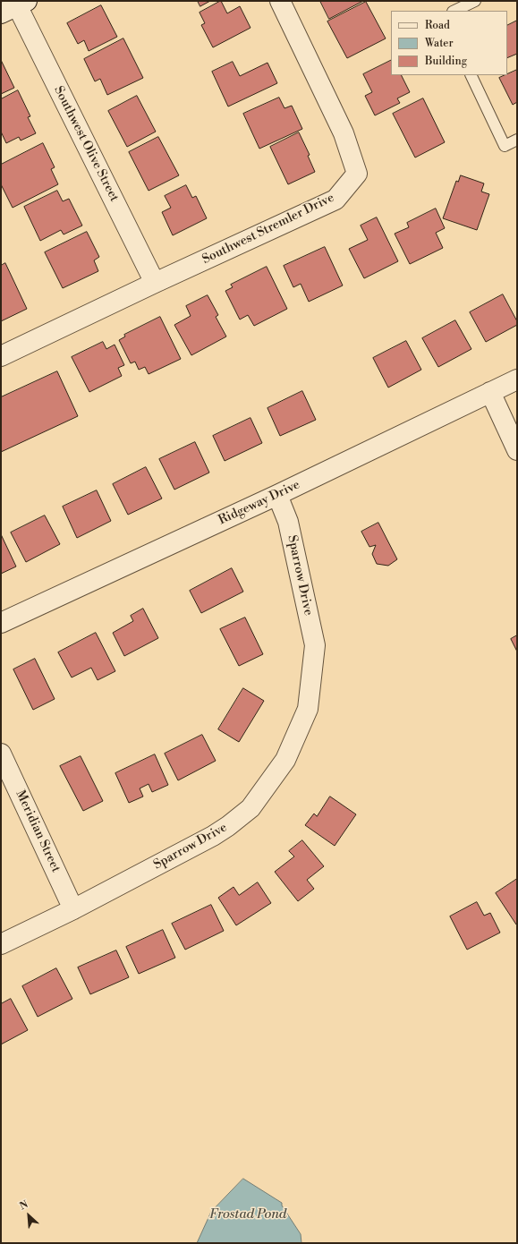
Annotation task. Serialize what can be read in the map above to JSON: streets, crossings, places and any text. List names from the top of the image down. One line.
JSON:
{"streets":{"street":["Southwest Olive Street","Southwest Stremler Drive","Ridgeway Drive","Sparrow Drive","Meridian Street"]},"crossings":[["Southwest Olive Street","Southwest Stremler Drive"],["Ridgeway Drive","Sparrow Drive"],["Sparrow Drive","Meridian Street"]],"water":["Frostad Pond"],"legend":["Road","Water","Building"],"north":"top left"}
